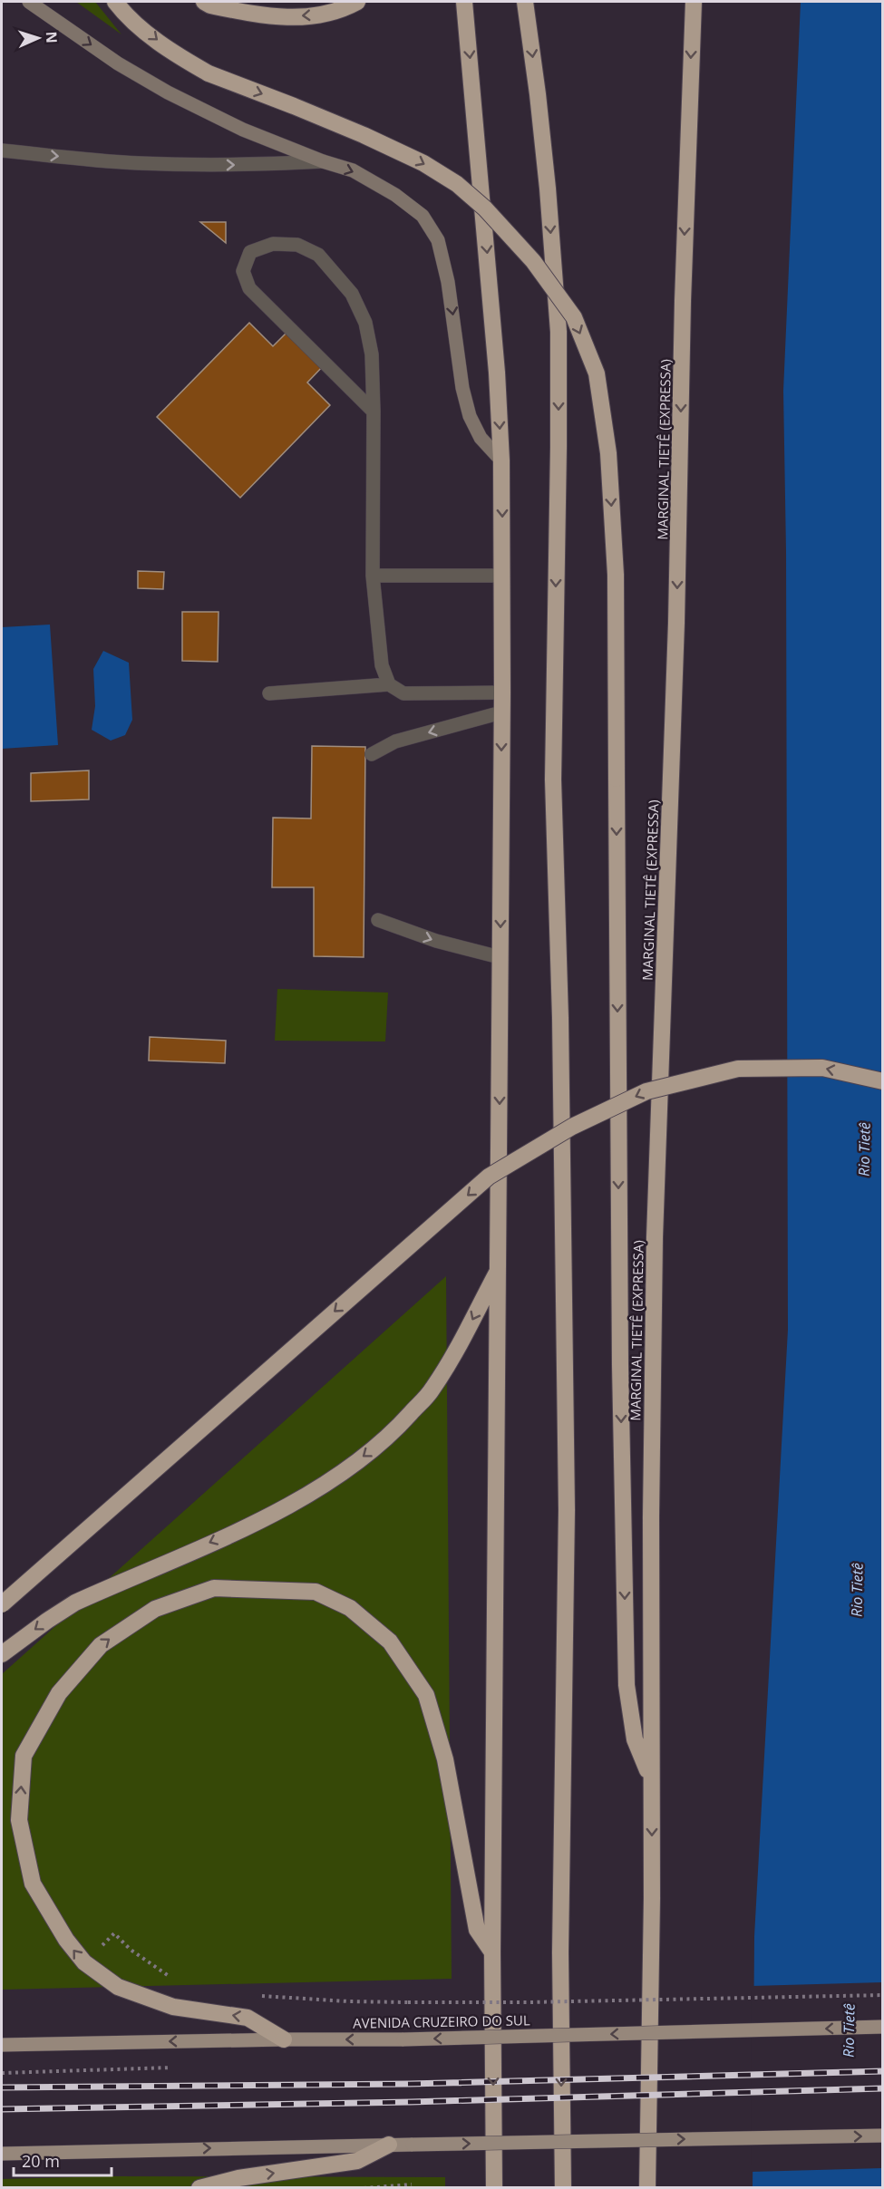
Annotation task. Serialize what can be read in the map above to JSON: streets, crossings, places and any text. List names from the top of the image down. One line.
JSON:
{"streets":{"highway":["MARGINAL TIETÊ (EXPRESSA)"],"main road":["AVENIDA CRUZEIRO DO SUL"]},"water":["Rio Tietê"],"scale_bar":"20 m","north":"right"}
